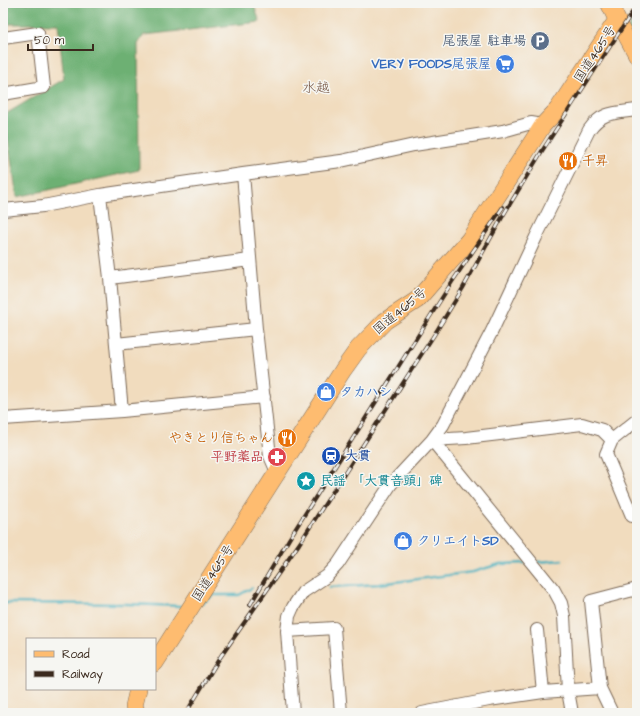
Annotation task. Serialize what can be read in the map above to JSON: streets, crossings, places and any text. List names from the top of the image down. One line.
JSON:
{"streets":{"highway":["国道465号"]},"districts":["水越"],"places":{"parking":["尾張屋 駐車場"],"supermarket":["VERY FOODS尾張屋"],"restaurant":["千昇","やきとり信ちゃん"],"shop":["タカハシ","クリエイトSD"],"station":["大貫"],"pharmacy":["平野薬品"],"place":["民謡 「大貫音頭」碑"]},"legend":["Road","Railway"],"scale_bar":"50 m"}
